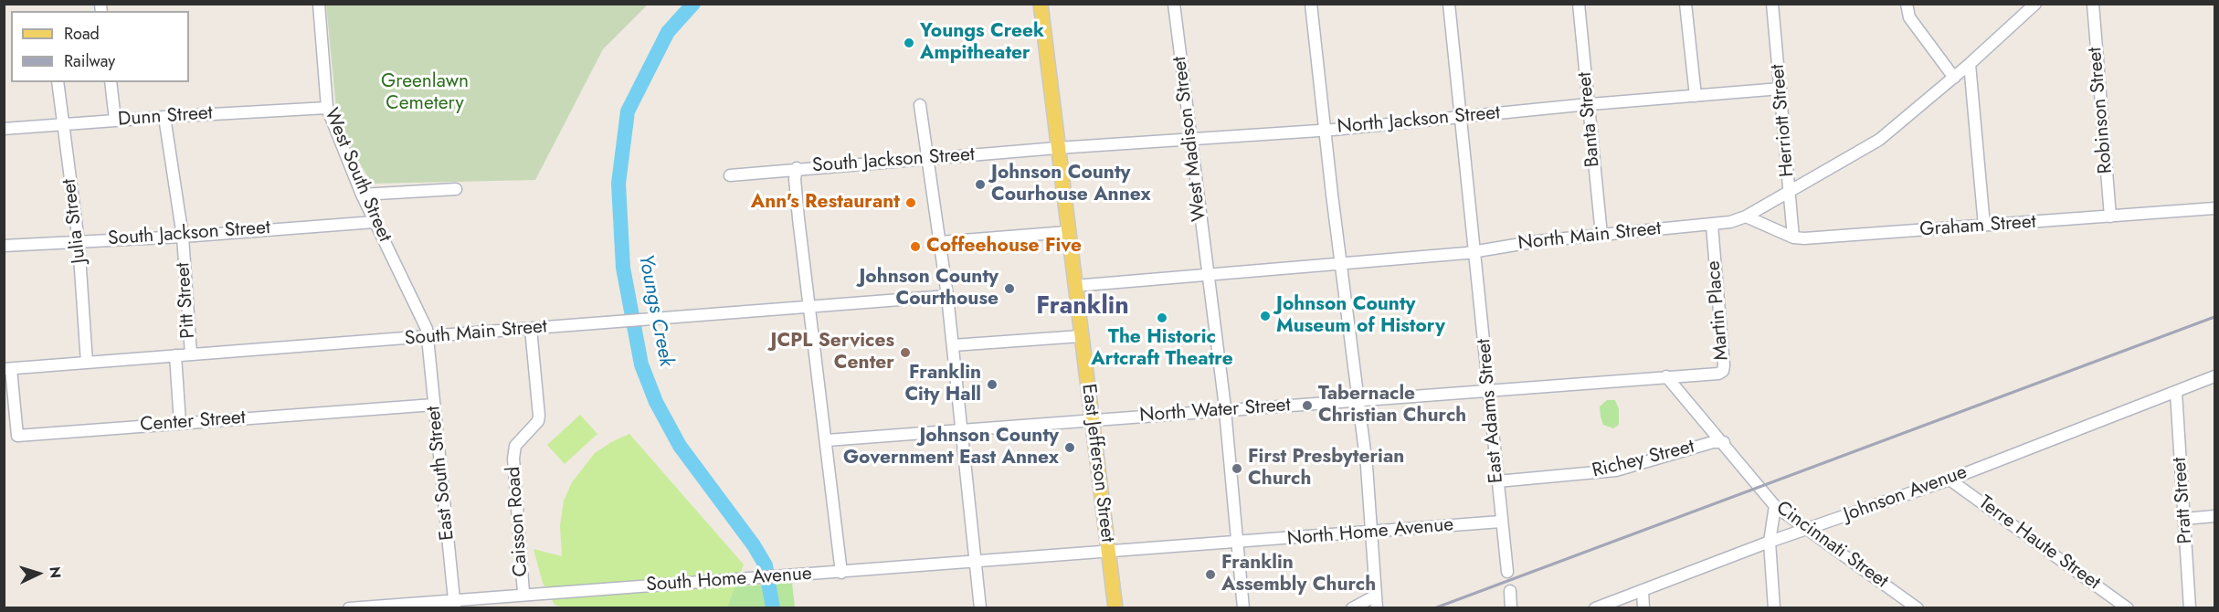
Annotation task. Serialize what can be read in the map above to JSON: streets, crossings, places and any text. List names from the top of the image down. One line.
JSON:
{"streets":{"main road":["East Jefferson Street"],"street":["Robinson Street","Dunn Street","Banta Street","North Jackson Street","Herriott Street","West Madison Street","South Jackson Street","West South Street","Julia Street","Graham Street","North Main Street","Pitt Street","Martin Place","South Main Street","North Water Street","East Adams Street","Center Street","Richey Street","East South Street","Johnson Avenue","Pratt Street","Caisson Road","North Home Avenue","Terre Haute Street","Cincinnati Street","South Home Avenue"]},"crossings":[["Robinson Street","Graham Street"],["Dunn Street","West South Street"],["Dunn Street","Julia Street"],["Dunn Street","Pitt Street"],["Banta Street","North Jackson Street"],["Banta Street","North Main Street"],["North Jackson Street","Herriott Street"],["North Jackson Street","West Madison Street"],["North Jackson Street","South Jackson Street"],["North Jackson Street","East Adams Street"],["North Jackson Street","East Jefferson Street"],["Herriott Street","Graham Street"],["Herriott Street","North Main Street"],["West Madison Street","North Main Street"],["West Madison Street","North Water Street"],["West Madison Street","North Home Avenue"],["South Jackson Street","West South Street"],["South Jackson Street","Julia Street"],["South Jackson Street","Pitt Street"],["South Jackson Street","East Jefferson Street"],["West South Street","South Main Street"],["West South Street","East South Street"],["Julia Street","South Main Street"],["Graham Street","North Main Street"],["North Main Street","Martin Place"],["North Main Street","East Adams Street"],["North Main Street","East Jefferson Street"],["Pitt Street","South Main Street"],["Pitt Street","Center Street"],["Martin Place","North Water Street"],["Martin Place","Cincinnati Street"],["South Main Street","Center Street"],["South Main Street","East South Street"],["South Main Street","Caisson Road"],["North Water Street","East Adams Street"],["North Water Street","East Jefferson Street"],["North Water Street","Cincinnati Street"],["East Adams Street","Richey Street"],["East Adams Street","North Home Avenue"],["Center Street","East South Street"],["Richey Street","Cincinnati Street"],["East Jefferson Street","North Home Avenue"],["East Jefferson Street","South Home Avenue"],["East South Street","South Home Avenue"],["Johnson Avenue","Pratt Street"],["Johnson Avenue","Terre Haute Street"],["Johnson Avenue","Cincinnati Street"],["Caisson Road","South Home Avenue"],["North Home Avenue","South Home Avenue"]],"districts":["Franklin"],"water":["Youngs Creek"],"parks":["Greenlawn Cemetery"],"places":["Youngs Creek Ampitheater","Johnson County Courhouse Annex","Ann's Restaurant","Coffeehouse Five","Johnson County Courthouse","Johnson County Museum of History","The Historic Artcraft Theatre","JCPL Services Center","Franklin City Hall","Tabernacle Christian Church","Johnson County Government East Annex","First Presbyterian Church","Franklin Assembly Church"],"legend":["Road","Railway"],"north":"right"}
